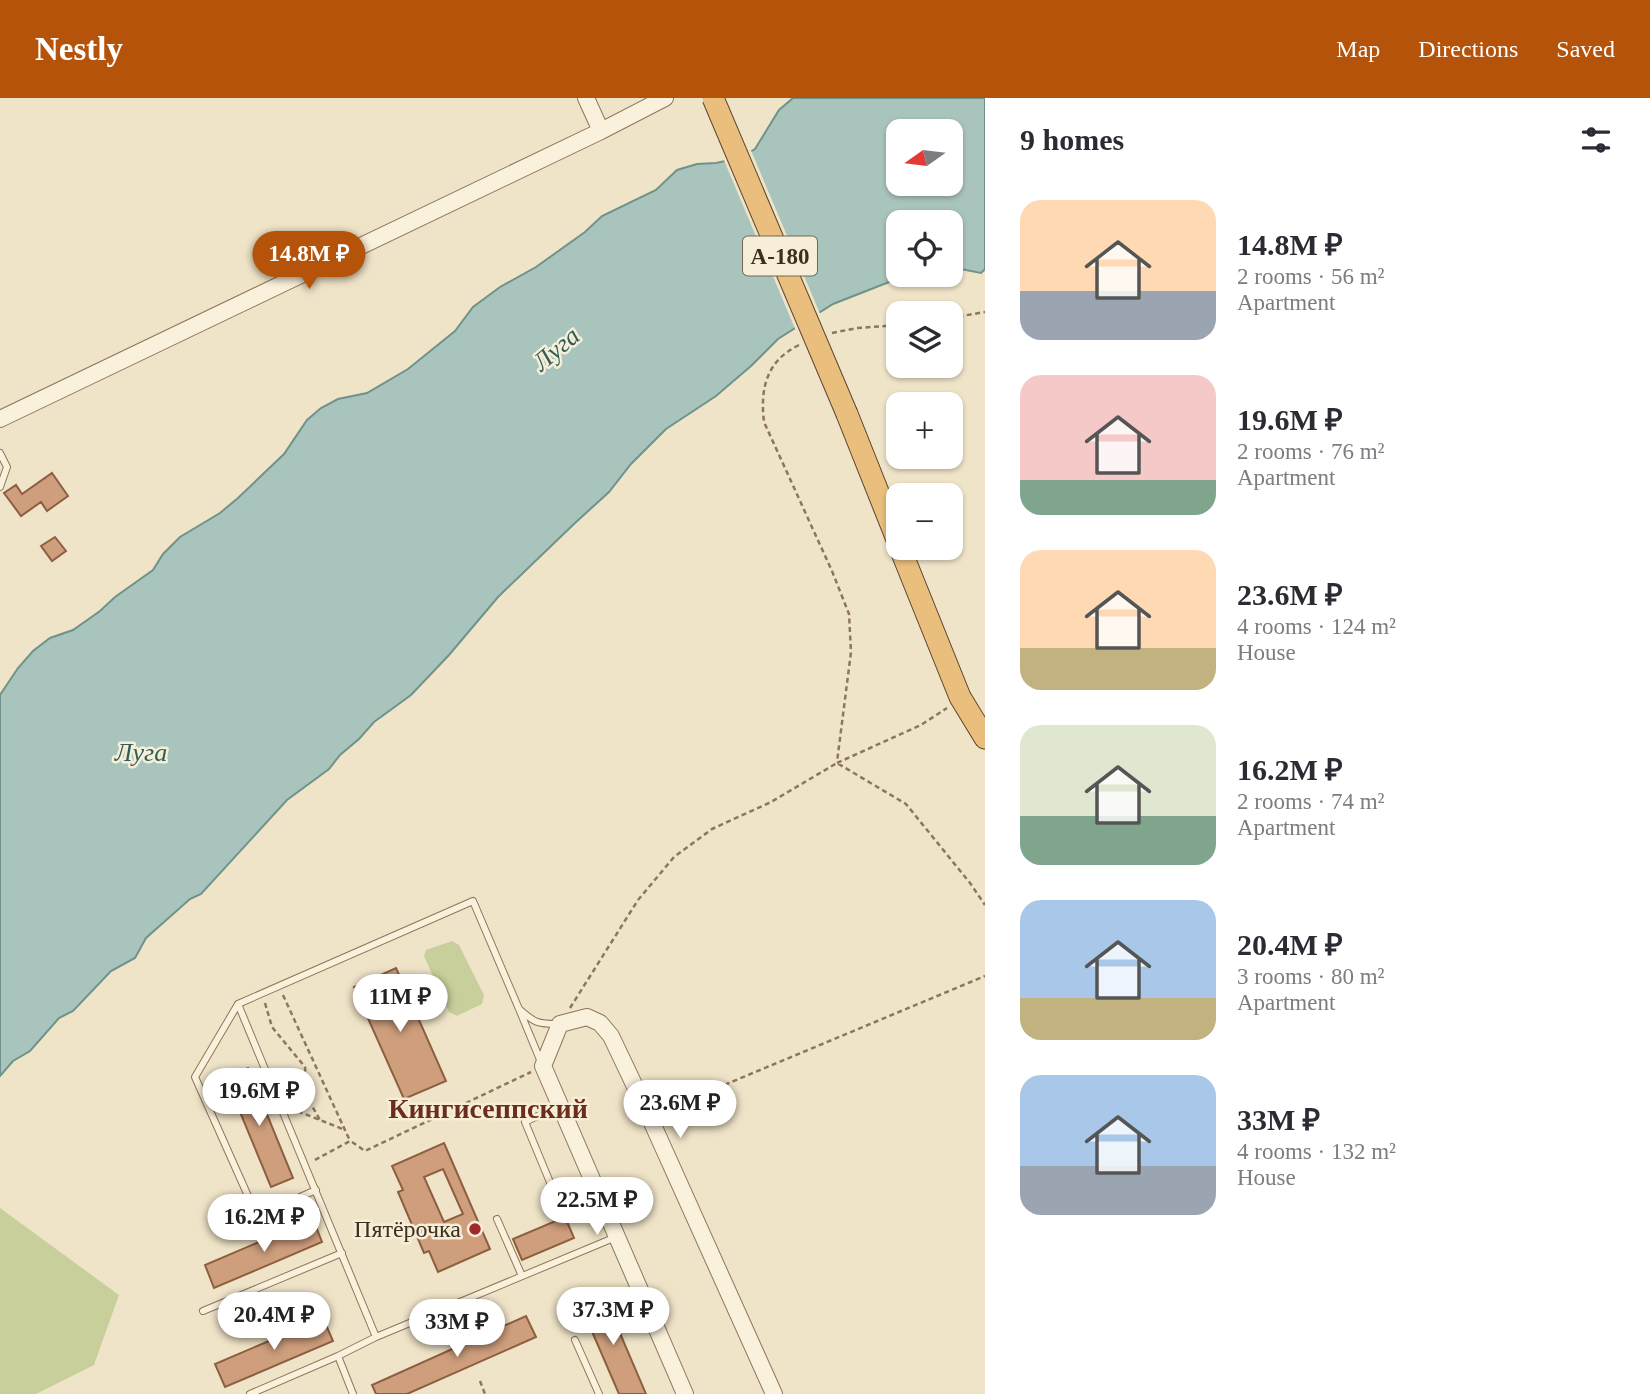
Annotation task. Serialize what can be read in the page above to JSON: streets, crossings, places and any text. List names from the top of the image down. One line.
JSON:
{"streets":{"highway":["А-180"]},"districts":["Кингисеппский"],"water":["Луга"],"places":["Пятёрочка"],"north":"left","page":{"header":"Nestly","nav":["Map","Directions","Saved"],"heading":"9 homes","map_buttons":["+","−"],"list":[{"name":"14.8M ₽","note":"2 rooms · 56 m² · Apartment"},{"name":"19.6M ₽","note":"2 rooms · 76 m² · Apartment"},{"name":"23.6M ₽","note":"4 rooms · 124 m² · House"},{"name":"16.2M ₽","note":"2 rooms · 74 m² · Apartment"},{"name":"20.4M ₽","note":"3 rooms · 80 m² · Apartment"},{"name":"33M ₽","note":"4 rooms · 132 m² · House"}],"price":["14.8M ₽","11M ₽","19.6M ₽","23.6M ₽","22.5M ₽","16.2M ₽","37.3M ₽","20.4M ₽","33M ₽"]}}
